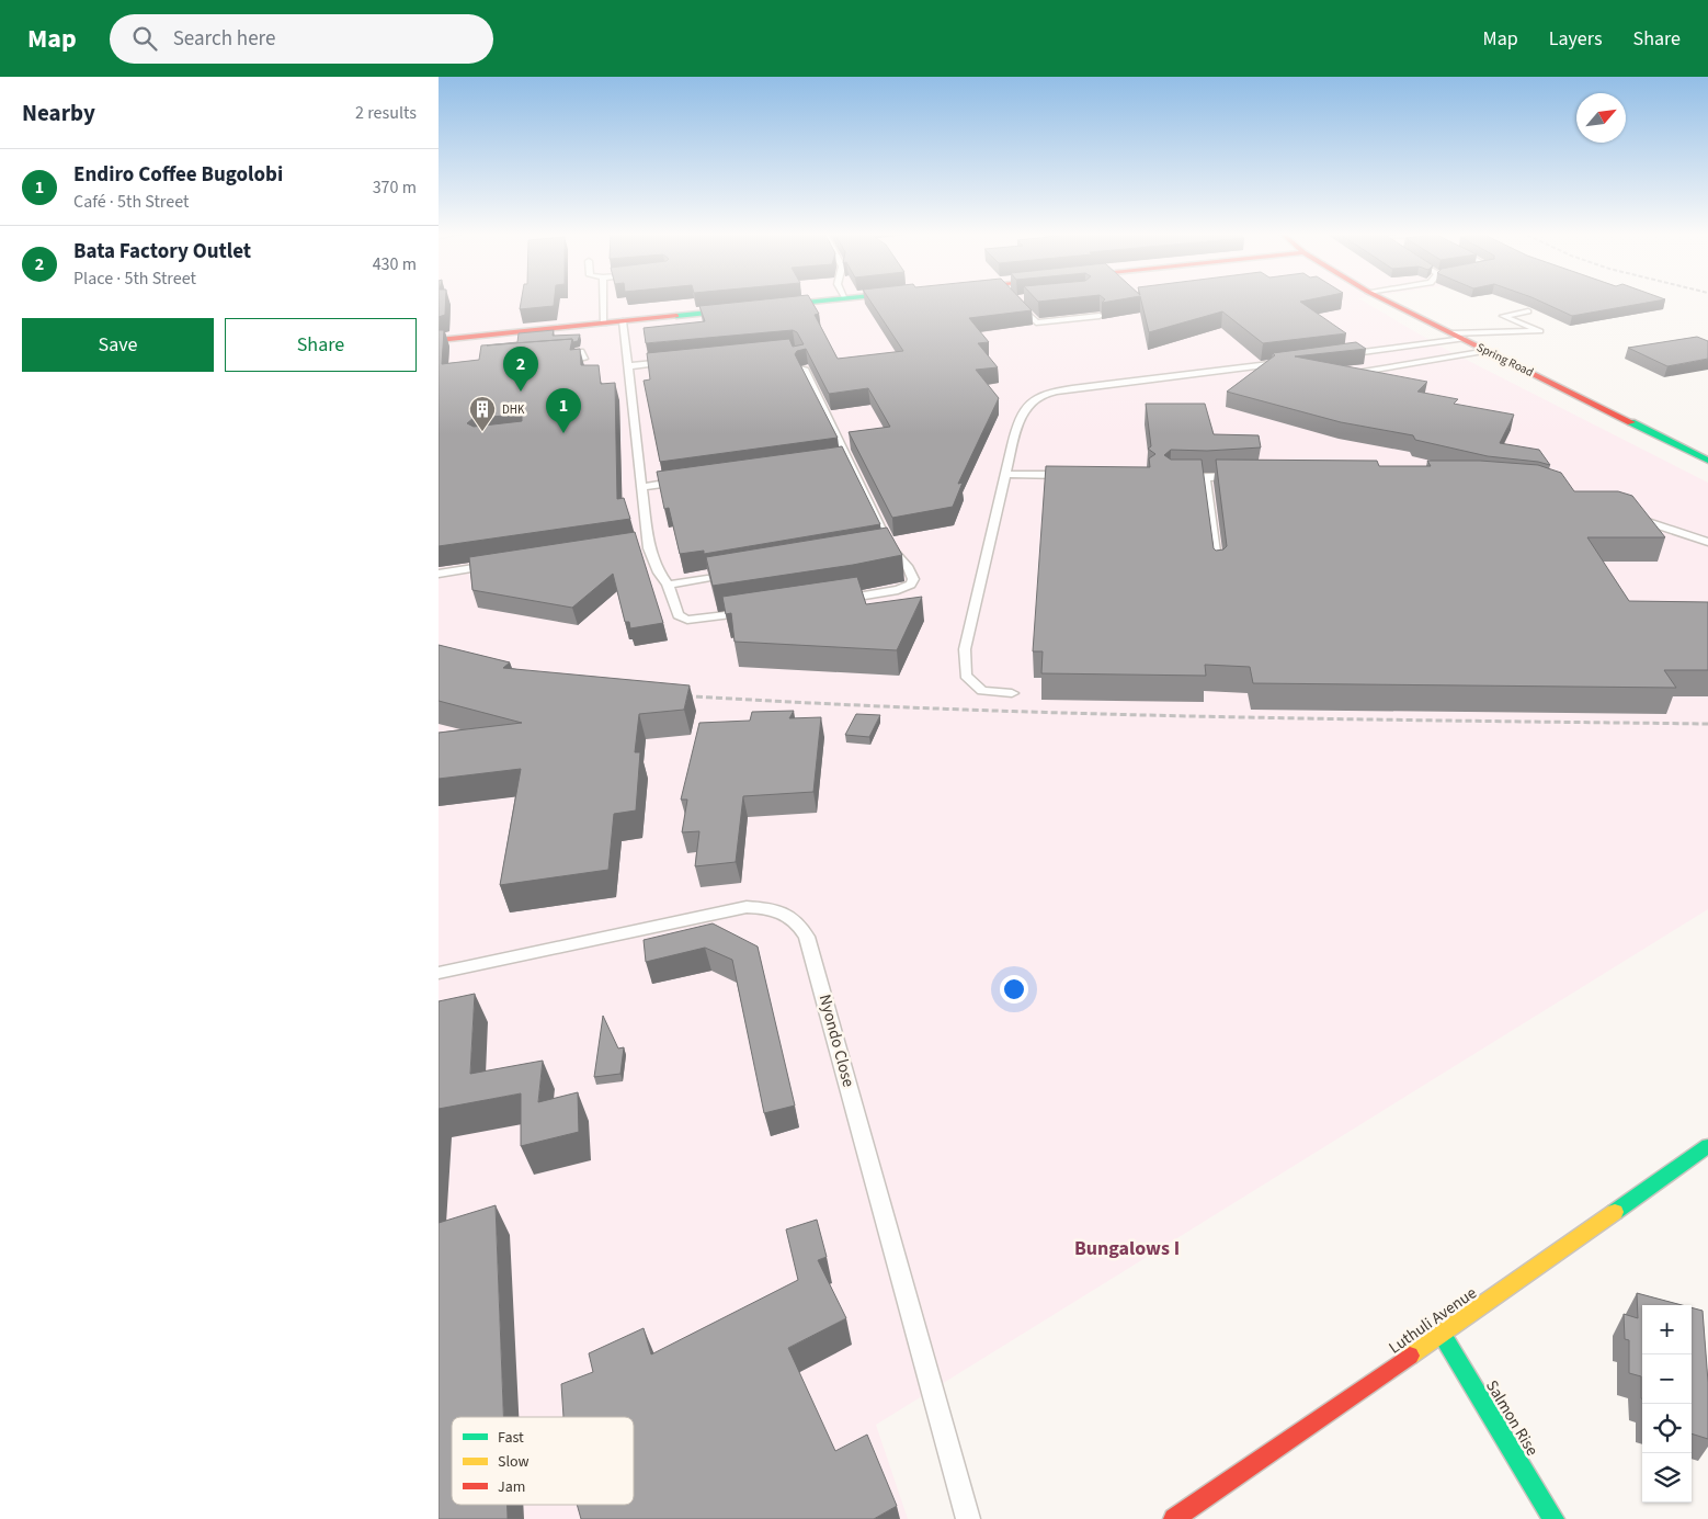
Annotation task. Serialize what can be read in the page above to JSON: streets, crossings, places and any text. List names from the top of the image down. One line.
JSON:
{"streets":{"street":["Spring Road","Luthuli Avenue","Salmon Rise"],"lane":["Nyondo Close"]},"crossings":[["Luthuli Avenue","Salmon Rise"]],"districts":["Bungalows I"],"places":{"building":["DHK"]},"legend":["Fast","Slow","Jam"],"north":"top right","page":{"header":"Map","search":"Search here","nav":["Map","Layers","Share"],"heading":["Nearby","2 results"],"list":[{"mark":"1","name":"Endiro Coffee Bugolobi","note":"Café · 5th Street","value":"370 m"},{"mark":"2","name":"Bata Factory Outlet","note":"Place · 5th Street","value":"430 m"}],"buttons":["Save","Share"],"pins":["2","1"],"map_buttons":["+","−"]}}
